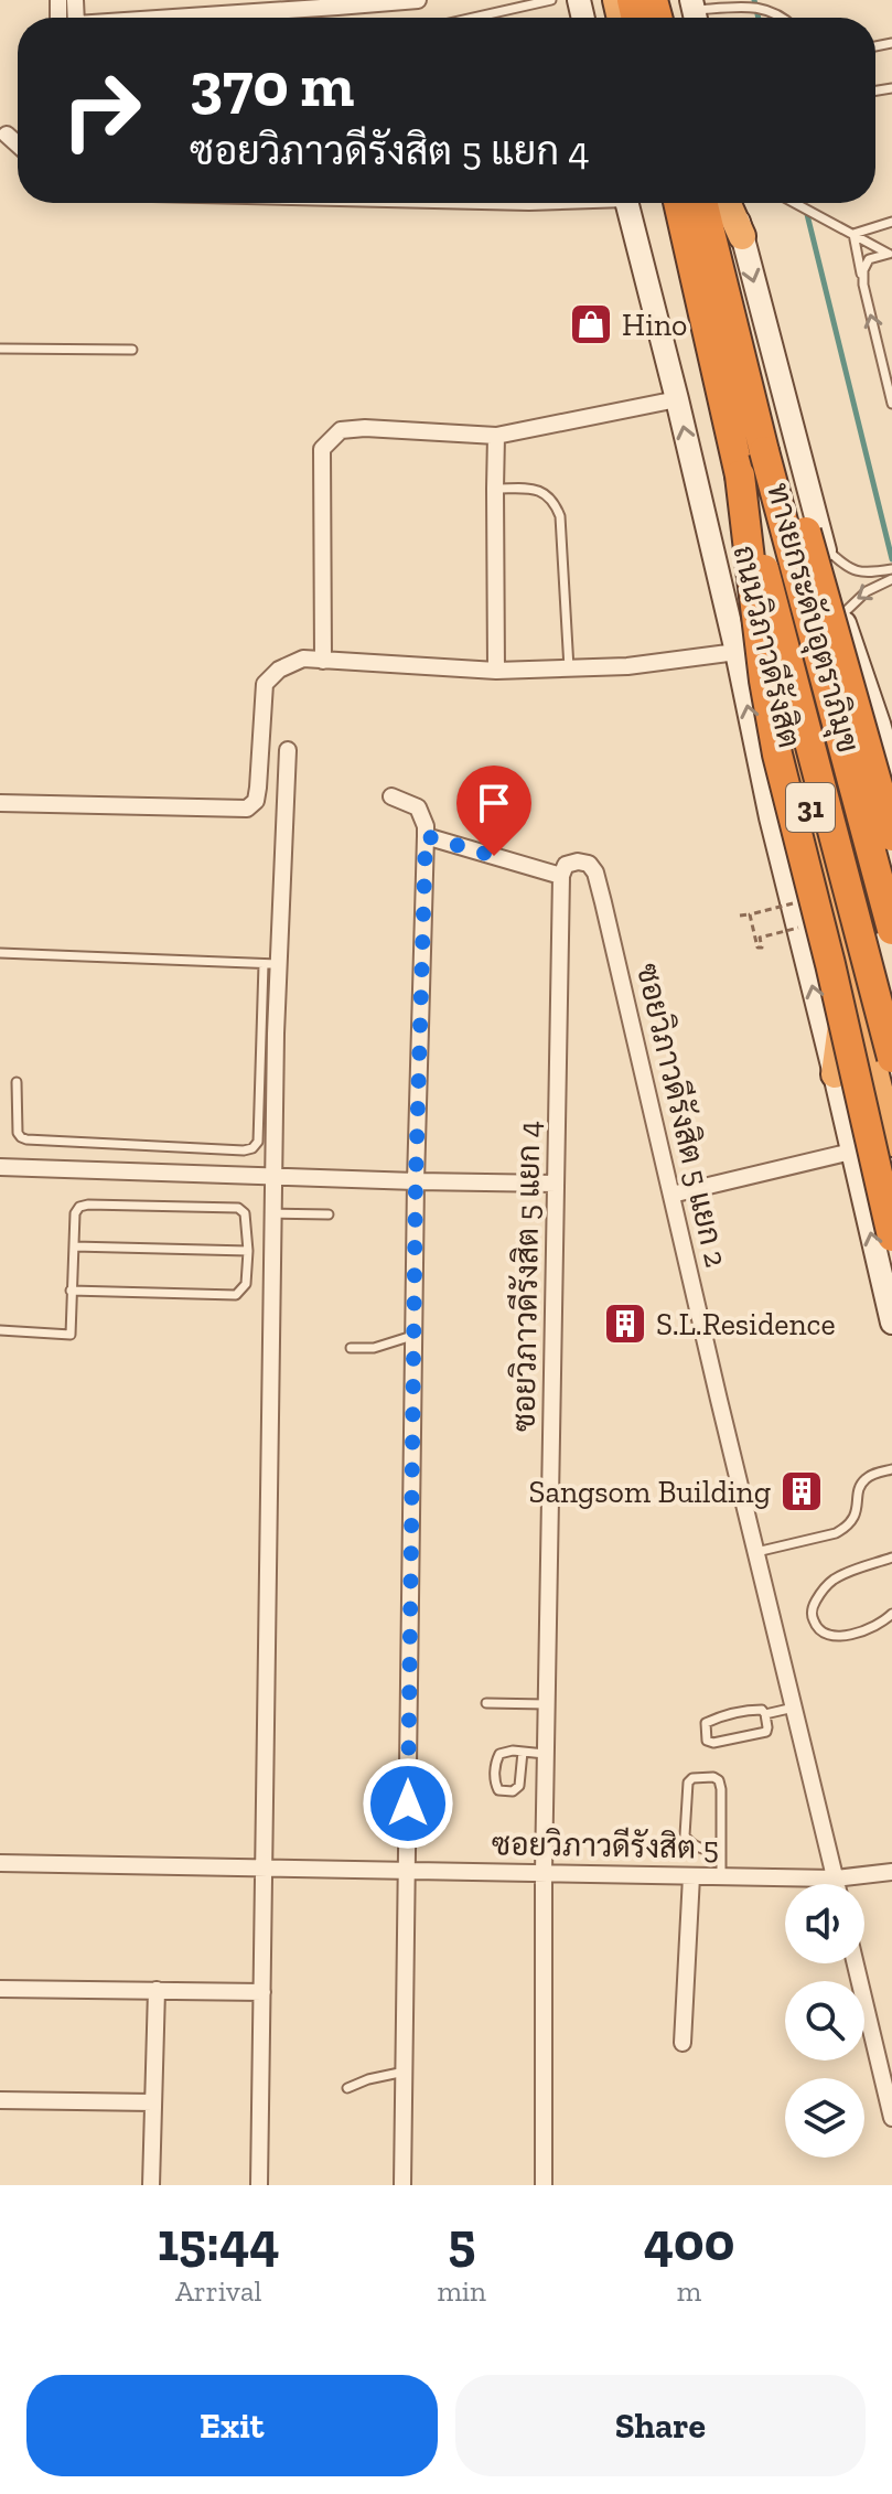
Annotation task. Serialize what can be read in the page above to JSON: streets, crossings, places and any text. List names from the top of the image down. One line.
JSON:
{"streets":{"highway":["ทางยกระดับอุตราภิมุข","ถนนวิภาวดีรังสิต","31"],"street":["ซอยวิภาวดีรังสิต 5 แยก 2","ซอยวิภาวดีรังสิต 5 แยก 4","ซอยวิภาวดีรังสิต 5"]},"crossings":[["ซอยวิภาวดีรังสิต 5 แยก 2","ซอยวิภาวดีรังสิต 5 แยก 4"],["ซอยวิภาวดีรังสิต 5 แยก 2","ซอยวิภาวดีรังสิต 5"],["ซอยวิภาวดีรังสิต 5 แยก 4","ซอยวิภาวดีรังสิต 5"]],"places":{"shop":["Hino"],"building":["S.L.Residence","Sangsom Building"]},"page":{"turn":["370 m","ซอยวิภาวดีรังสิต 5 แยก 4"],"eta":["15:44","Arrival","5","min","400","m"],"buttons":["Exit","Share"]}}
